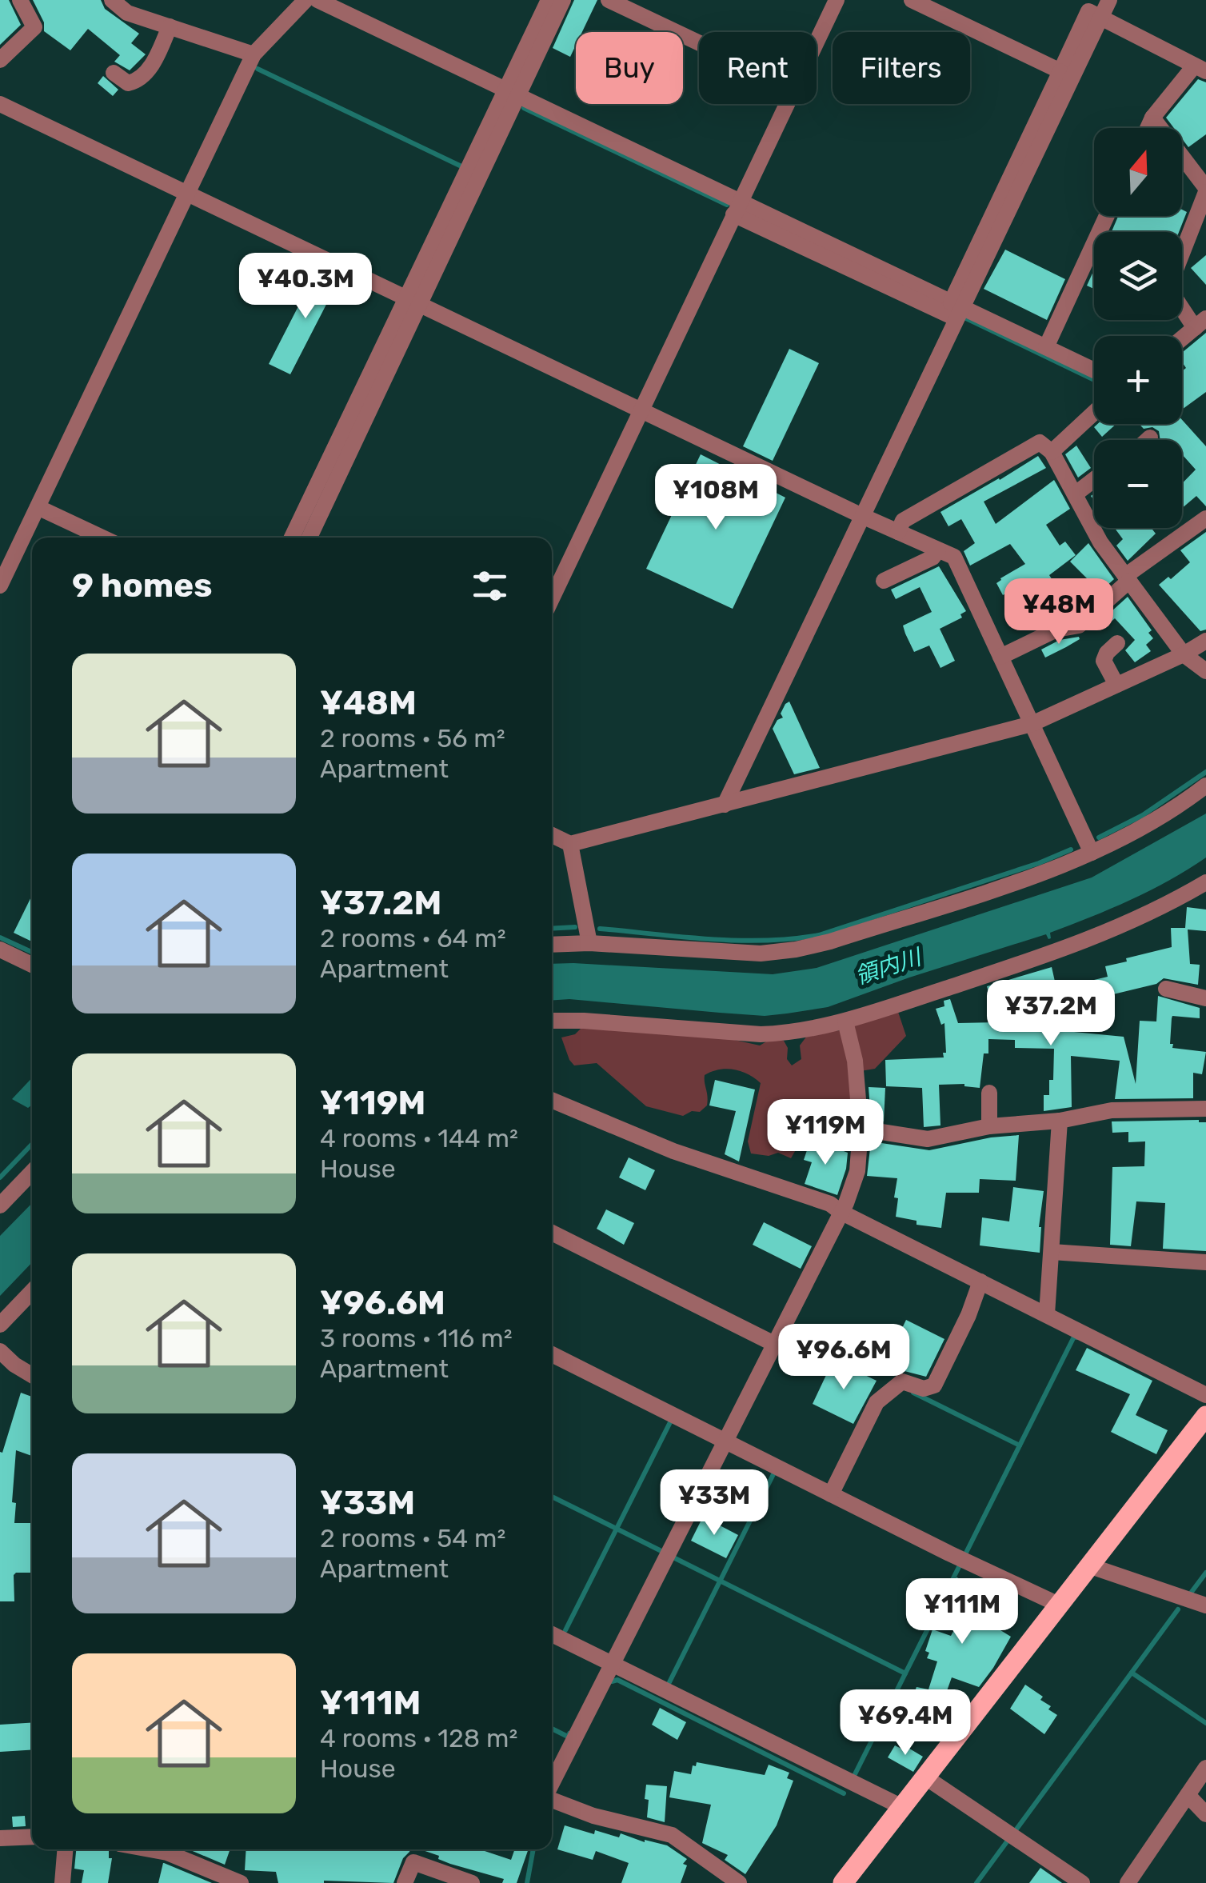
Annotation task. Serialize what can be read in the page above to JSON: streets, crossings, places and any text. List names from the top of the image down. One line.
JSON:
{"water":["領内川"],"north":"top","page":{"chip":["Buy","Rent","Filters"],"map_buttons":["+","−"],"price":["¥40.3M","¥108M","¥48M","¥37.2M","¥119M","¥96.6M","¥33M","¥111M","¥69.4M"],"heading":"9 homes","list":[{"name":"¥48M","note":"2 rooms · 56 m² · Apartment"},{"name":"¥37.2M","note":"2 rooms · 64 m² · Apartment"},{"name":"¥119M","note":"4 rooms · 144 m² · House"},{"name":"¥96.6M","note":"3 rooms · 116 m² · Apartment"},{"name":"¥33M","note":"2 rooms · 54 m² · Apartment"},{"name":"¥111M","note":"4 rooms · 128 m² · House"}]}}
